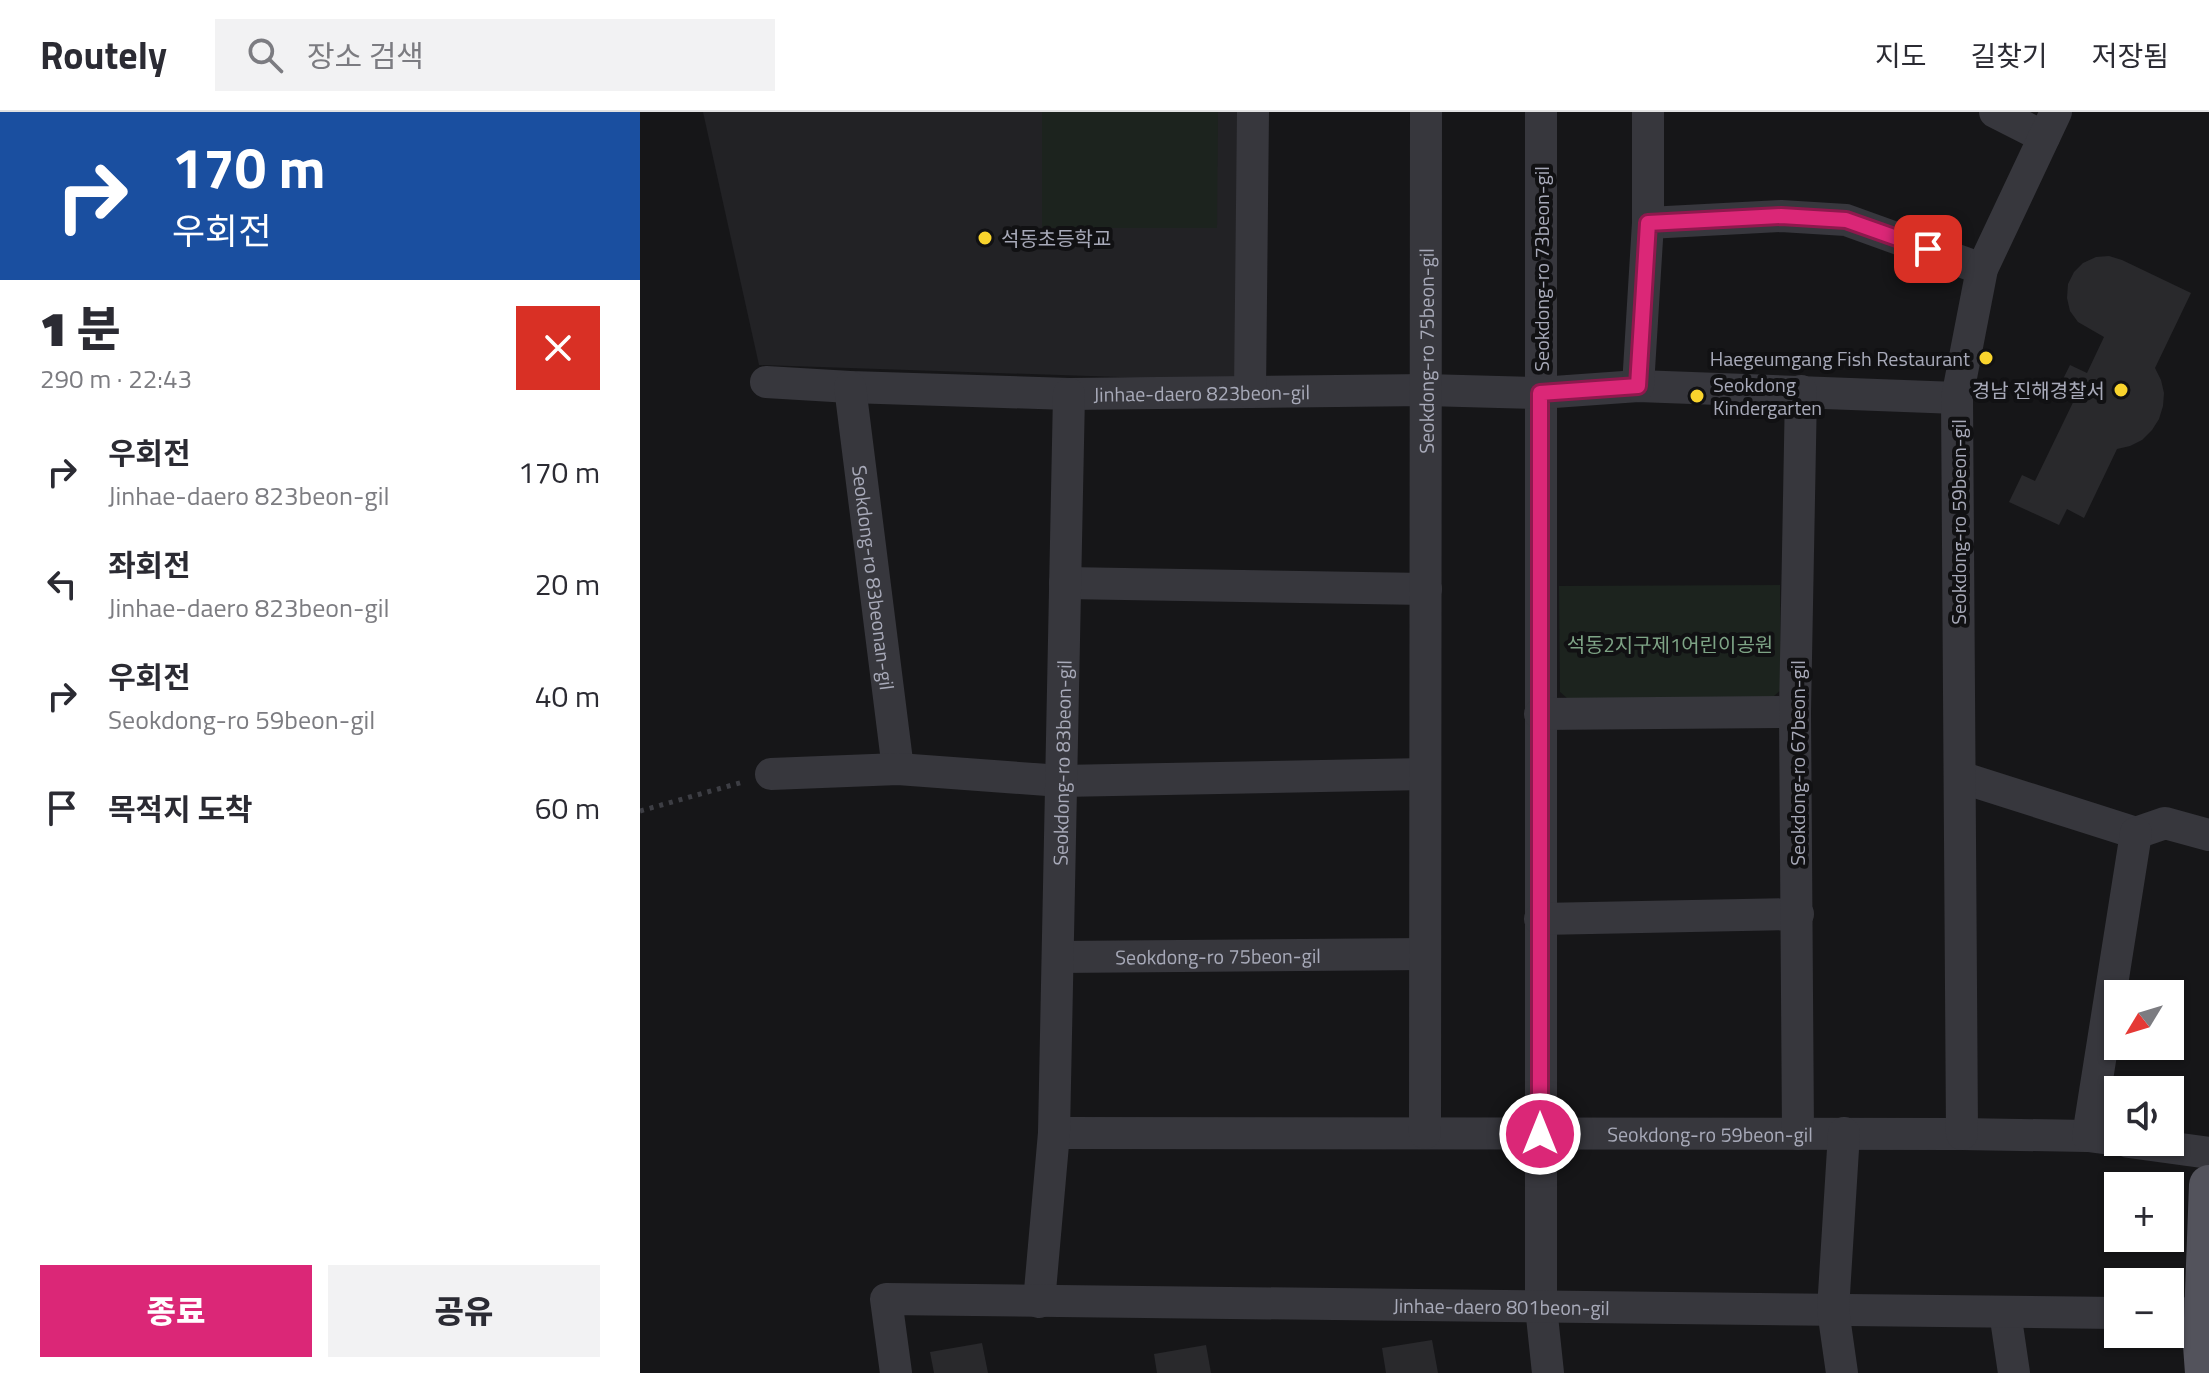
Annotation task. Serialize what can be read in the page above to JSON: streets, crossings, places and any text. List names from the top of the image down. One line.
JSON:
{"streets":{"street":["Seokdong-ro 73beon-gil","Seokdong-ro 75beon-gil","Jinhae-daero 823beon-gil","Seokdong-ro 59beon-gil","Seokdong-ro 83beonan-gil","Seokdong-ro 83beon-gil","Seokdong-ro 67beon-gil","Jinhae-daero 801beon-gil"]},"crossings":[["Seokdong-ro 73beon-gil","Jinhae-daero 823beon-gil"],["Seokdong-ro 73beon-gil","Seokdong-ro 59beon-gil"],["Seokdong-ro 73beon-gil","Jinhae-daero 801beon-gil"],["Seokdong-ro 75beon-gil","Jinhae-daero 823beon-gil"],["Seokdong-ro 75beon-gil","Seokdong-ro 59beon-gil"],["Seokdong-ro 75beon-gil","Seokdong-ro 83beon-gil"],["Jinhae-daero 823beon-gil","Seokdong-ro 59beon-gil"],["Jinhae-daero 823beon-gil","Seokdong-ro 83beonan-gil"],["Jinhae-daero 823beon-gil","Seokdong-ro 83beon-gil"],["Jinhae-daero 823beon-gil","Seokdong-ro 67beon-gil"],["Seokdong-ro 59beon-gil","Seokdong-ro 83beon-gil"],["Seokdong-ro 59beon-gil","Seokdong-ro 67beon-gil"],["Seokdong-ro 83beon-gil","Jinhae-daero 801beon-gil"]],"parks":["석동2지구제1어린이공원"],"places":["석동초등학교","Haegeumgang Fish Restaurant","경남 진해경찰서","Seokdong Kindergarten"],"north":"bottom left","page":{"header":"Routely","search":"장소 검색","nav":["지도","길찾기","저장됨"],"turn":["170 m","우회전"],"heading":["1 분","290 m · 22:43"],"list":[{"name":"우회전","note":"Jinhae-daero 823beon-gil","value":"170 m"},{"name":"좌회전","note":"Jinhae-daero 823beon-gil","value":"20 m"},{"name":"우회전","note":"Seokdong-ro 59beon-gil","value":"40 m"},{"name":"목적지 도착","value":"60 m"}],"map_buttons":["+","−"],"buttons":["종료","공유"]}}
